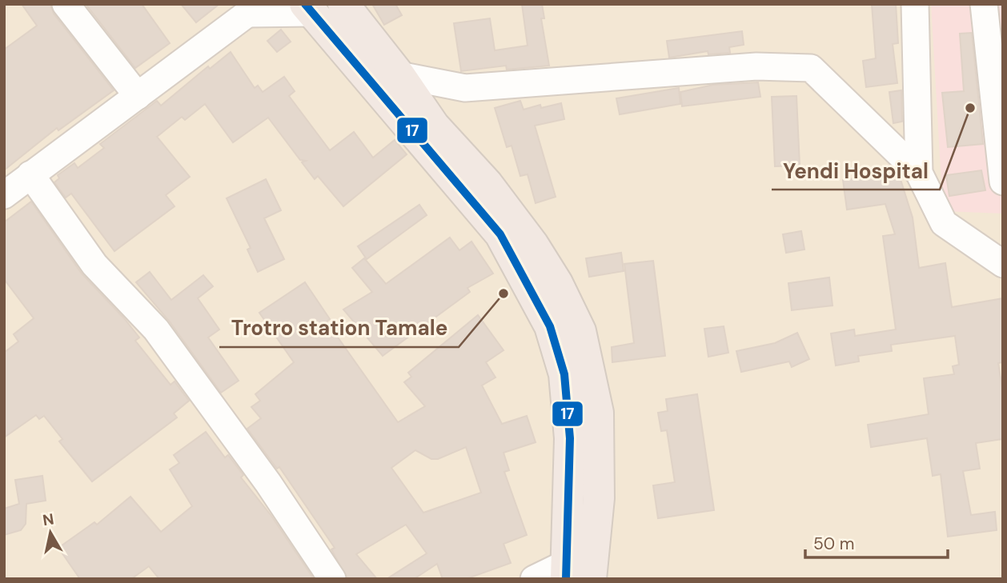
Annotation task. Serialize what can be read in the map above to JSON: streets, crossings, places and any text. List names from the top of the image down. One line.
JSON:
{"places":["Yendi Hospital","Trotro station Tamale"],"lines":["transit line 17"],"scale_bar":"50 m","north":"top"}
